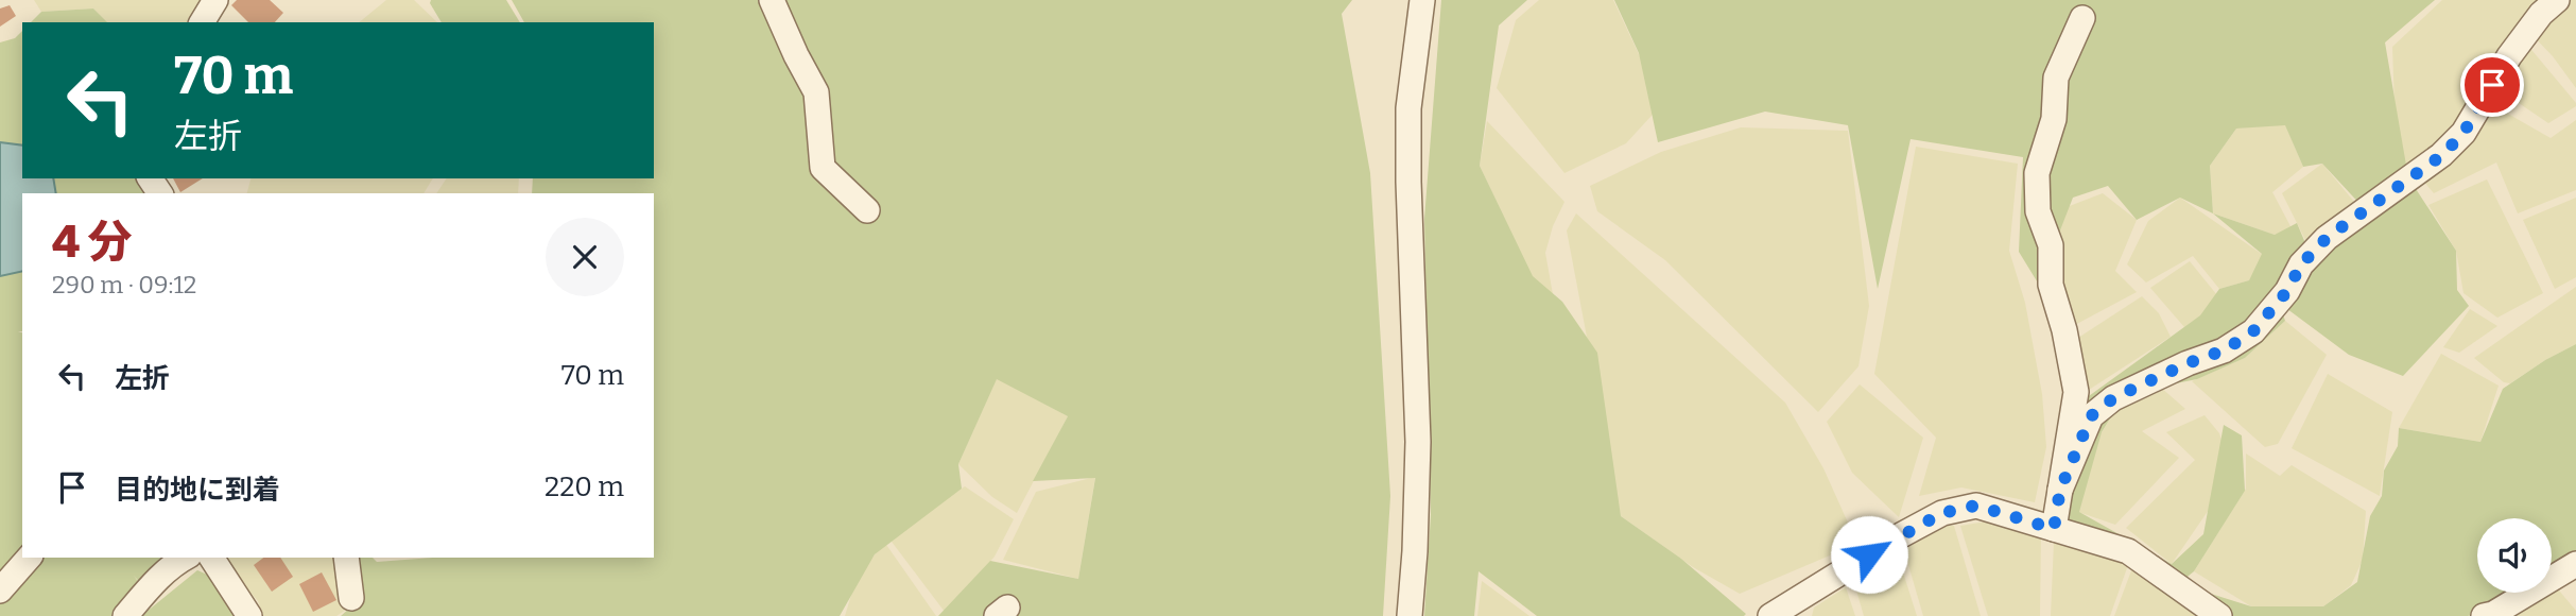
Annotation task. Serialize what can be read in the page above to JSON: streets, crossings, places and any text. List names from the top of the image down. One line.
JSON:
{"page":{"turn":["70 m","左折"],"heading":["4 分","290 m · 09:12"],"list":[{"name":"左折","value":"70 m"},{"name":"目的地に到着","value":"220 m"}]}}
